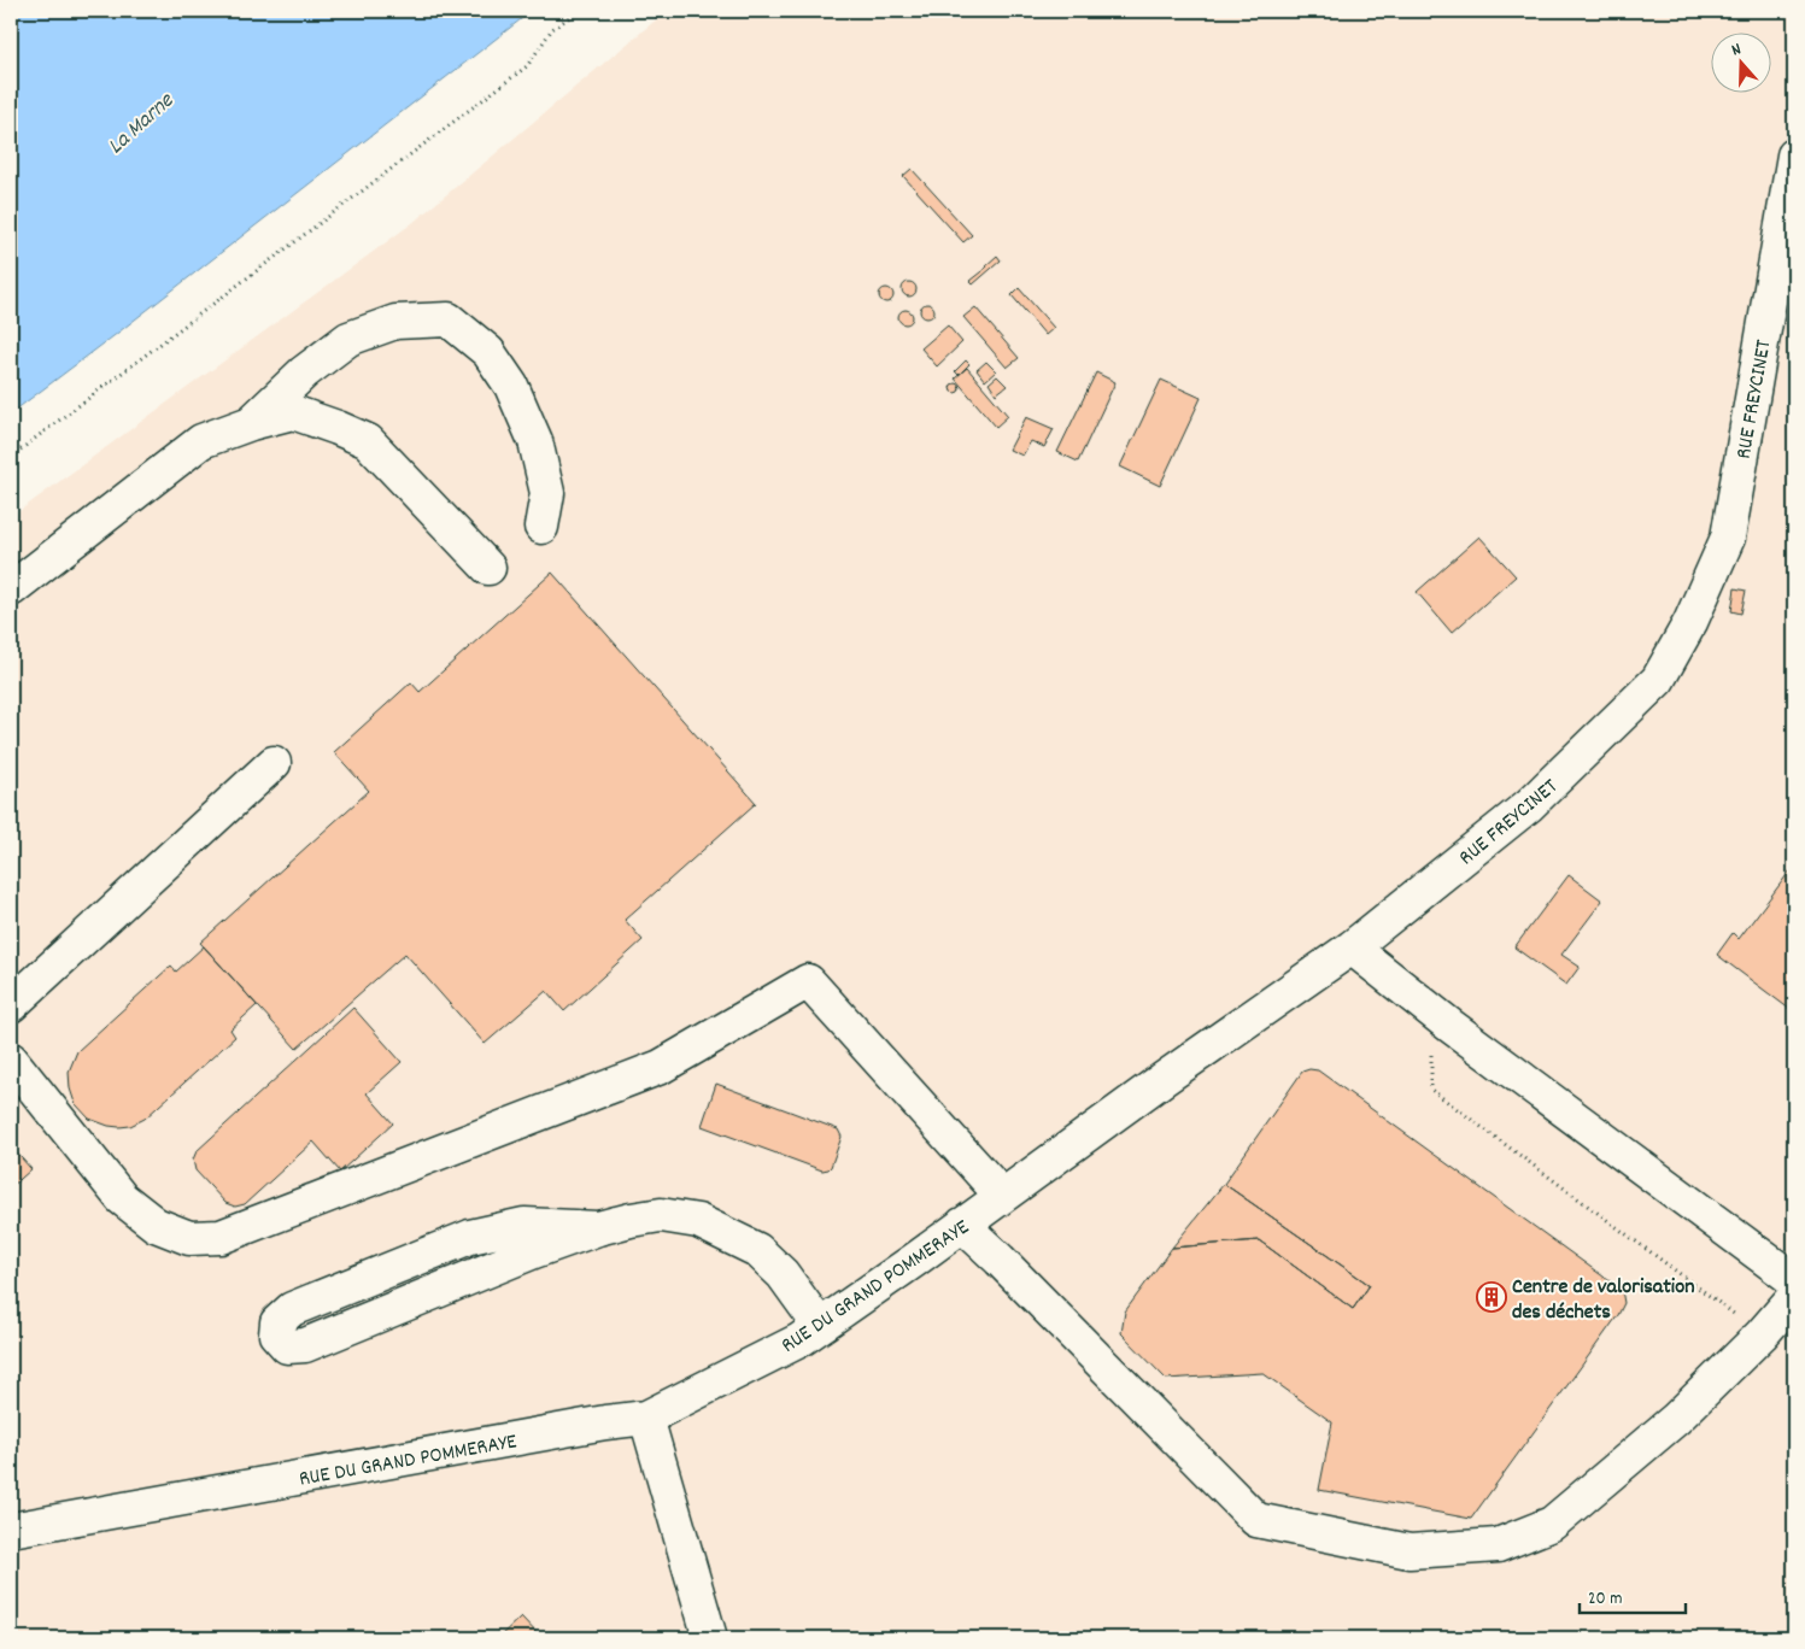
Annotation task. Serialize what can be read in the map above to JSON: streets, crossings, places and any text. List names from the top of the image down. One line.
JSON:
{"streets":{"street":["RUE FREYCINET","RUE DU GRAND POMMERAYE"]},"crossings":[["RUE FREYCINET","RUE DU GRAND POMMERAYE"]],"water":["La Marne"],"places":{"building":["Centre de valorisation des déchets"]},"scale_bar":"20 m","north":"top"}
